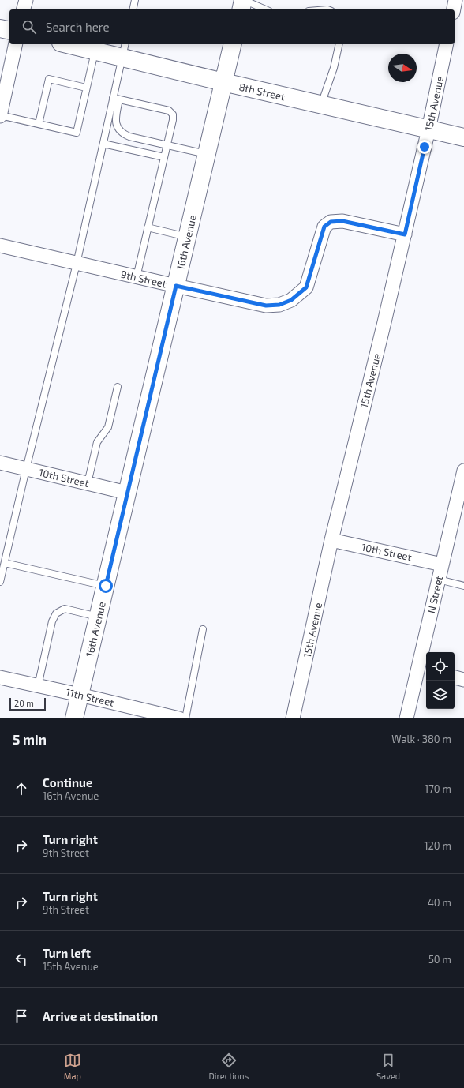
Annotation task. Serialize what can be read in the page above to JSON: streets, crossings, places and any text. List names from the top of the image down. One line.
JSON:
{"streets":{"main road":["8th Street","16th Avenue"],"street":["15th Avenue","9th Street","10th Street","N Street","11th Street"]},"crossings":[["8th Street","15th Avenue"],["8th Street","16th Avenue"],["15th Avenue","9th Street"],["15th Avenue","10th Street"],["16th Avenue","9th Street"],["16th Avenue","10th Street"],["16th Avenue","11th Street"],["10th Street","N Street"]],"scale_bar":"20 m","north":"right","page":{"search":"Search here","scale":"20 m","heading":["5 min","Walk · 380 m"],"list":[["Continue","16th Avenue","170 m"],["Turn right","9th Street","120 m"],["Turn right","9th Street","40 m"],["Turn left","15th Avenue","50 m"],"Arrive at destination"],"nav":["Map","Directions","Saved"]}}
